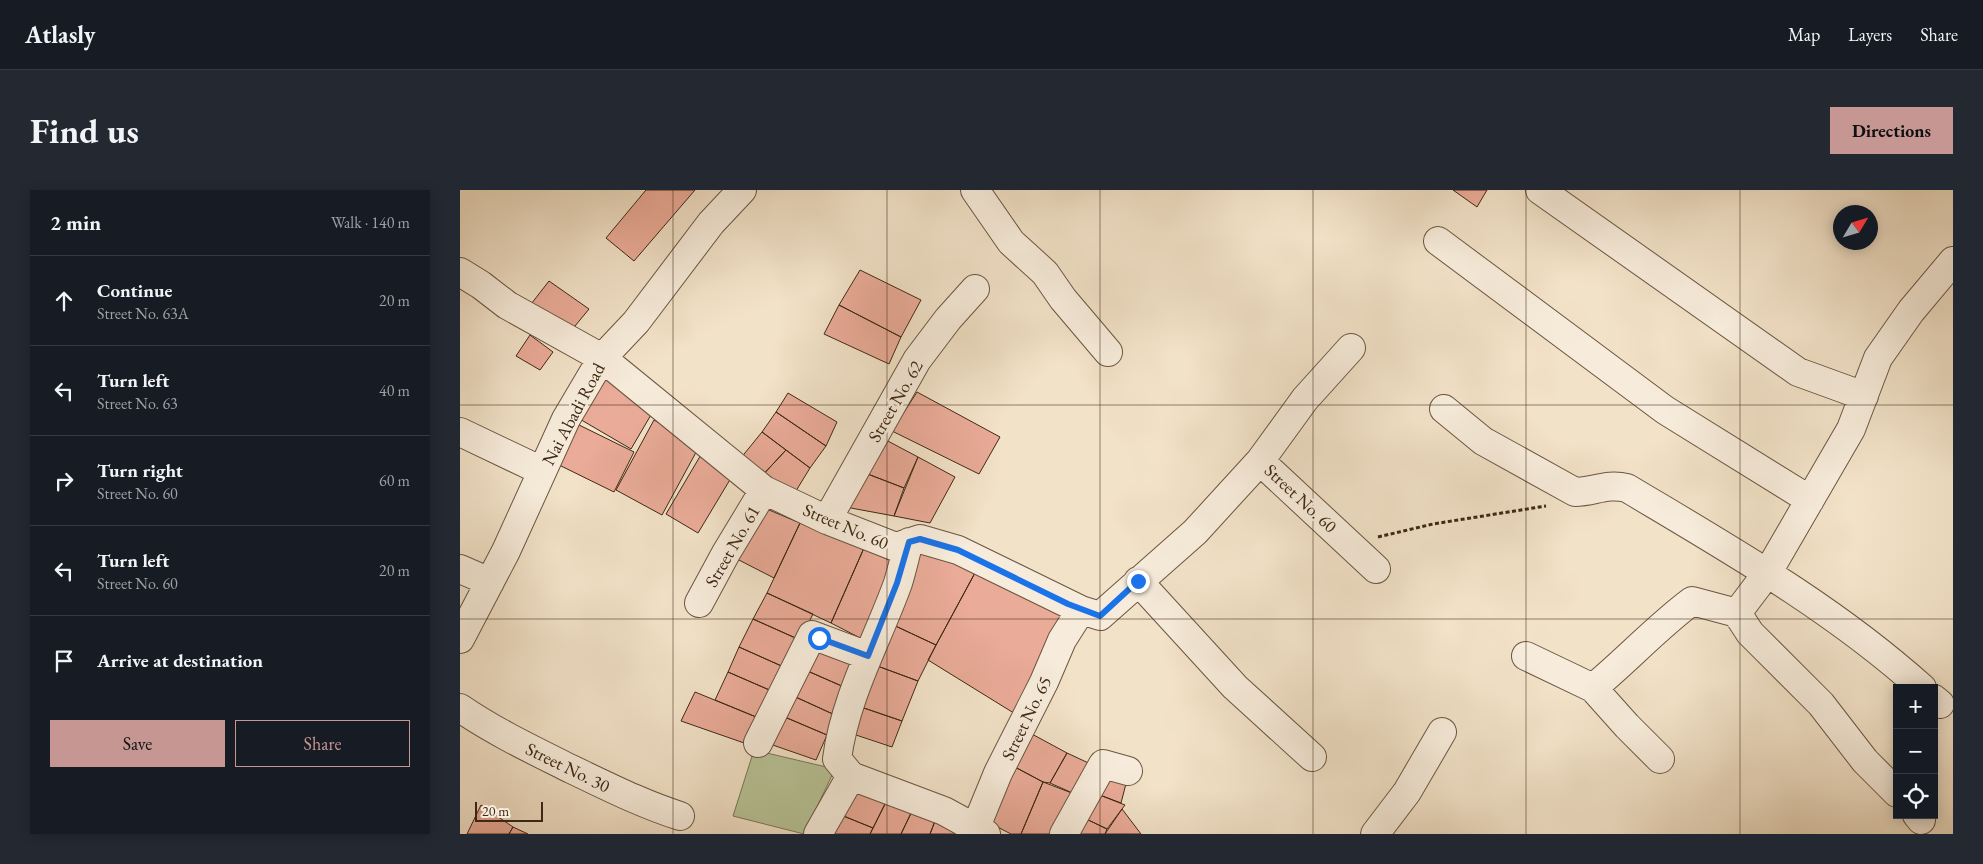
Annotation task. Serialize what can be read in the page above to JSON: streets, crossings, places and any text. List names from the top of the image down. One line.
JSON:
{"streets":{"street":["Street No. 62","Nai Abadi Road","Street No. 60","Street No. 61","Street No. 65","Street No. 30"]},"crossings":[["Street No. 62","Street No. 60"],["Nai Abadi Road","Street No. 60"],["Street No. 60","Street No. 61"],["Street No. 60","Street No. 65"]],"scale_bar":"20 m","north":"top right","page":{"header":"Atlasly","nav":["Map","Layers","Share"],"buttons":["Directions",["Save","Share"]],"title":"Find us","heading":["2 min","Walk · 140 m"],"list":[["Continue","Street No. 63A","20 m"],["Turn left","Street No. 63","40 m"],["Turn right","Street No. 60","60 m"],["Turn left","Street No. 60","20 m"],"Arrive at destination"],"map_buttons":["+","−"],"scale":"20 m"}}
